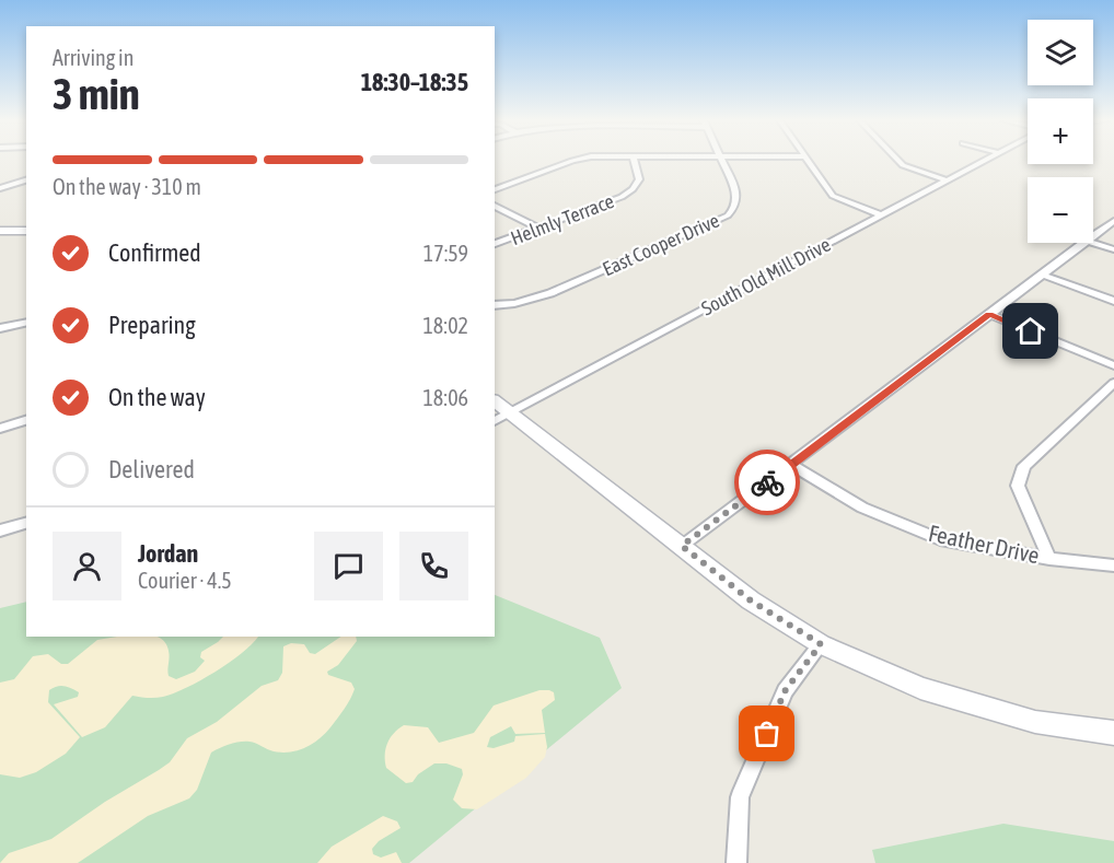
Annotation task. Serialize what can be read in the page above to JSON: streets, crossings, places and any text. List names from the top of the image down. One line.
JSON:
{"streets":{"street":["Helmly Terrace","East Cooper Drive","South Old Mill Drive","Feather Drive"]},"page":{"map_buttons":["+","−"],"heading":["3 min","Arriving in","18:30–18:35"],"panel":["Jordan","Courier · 4.5"],"bar":"On the way · 310 m","list":[["Confirmed","17:59"],["Preparing","18:02"],["On the way","18:06"],"Delivered"]}}
